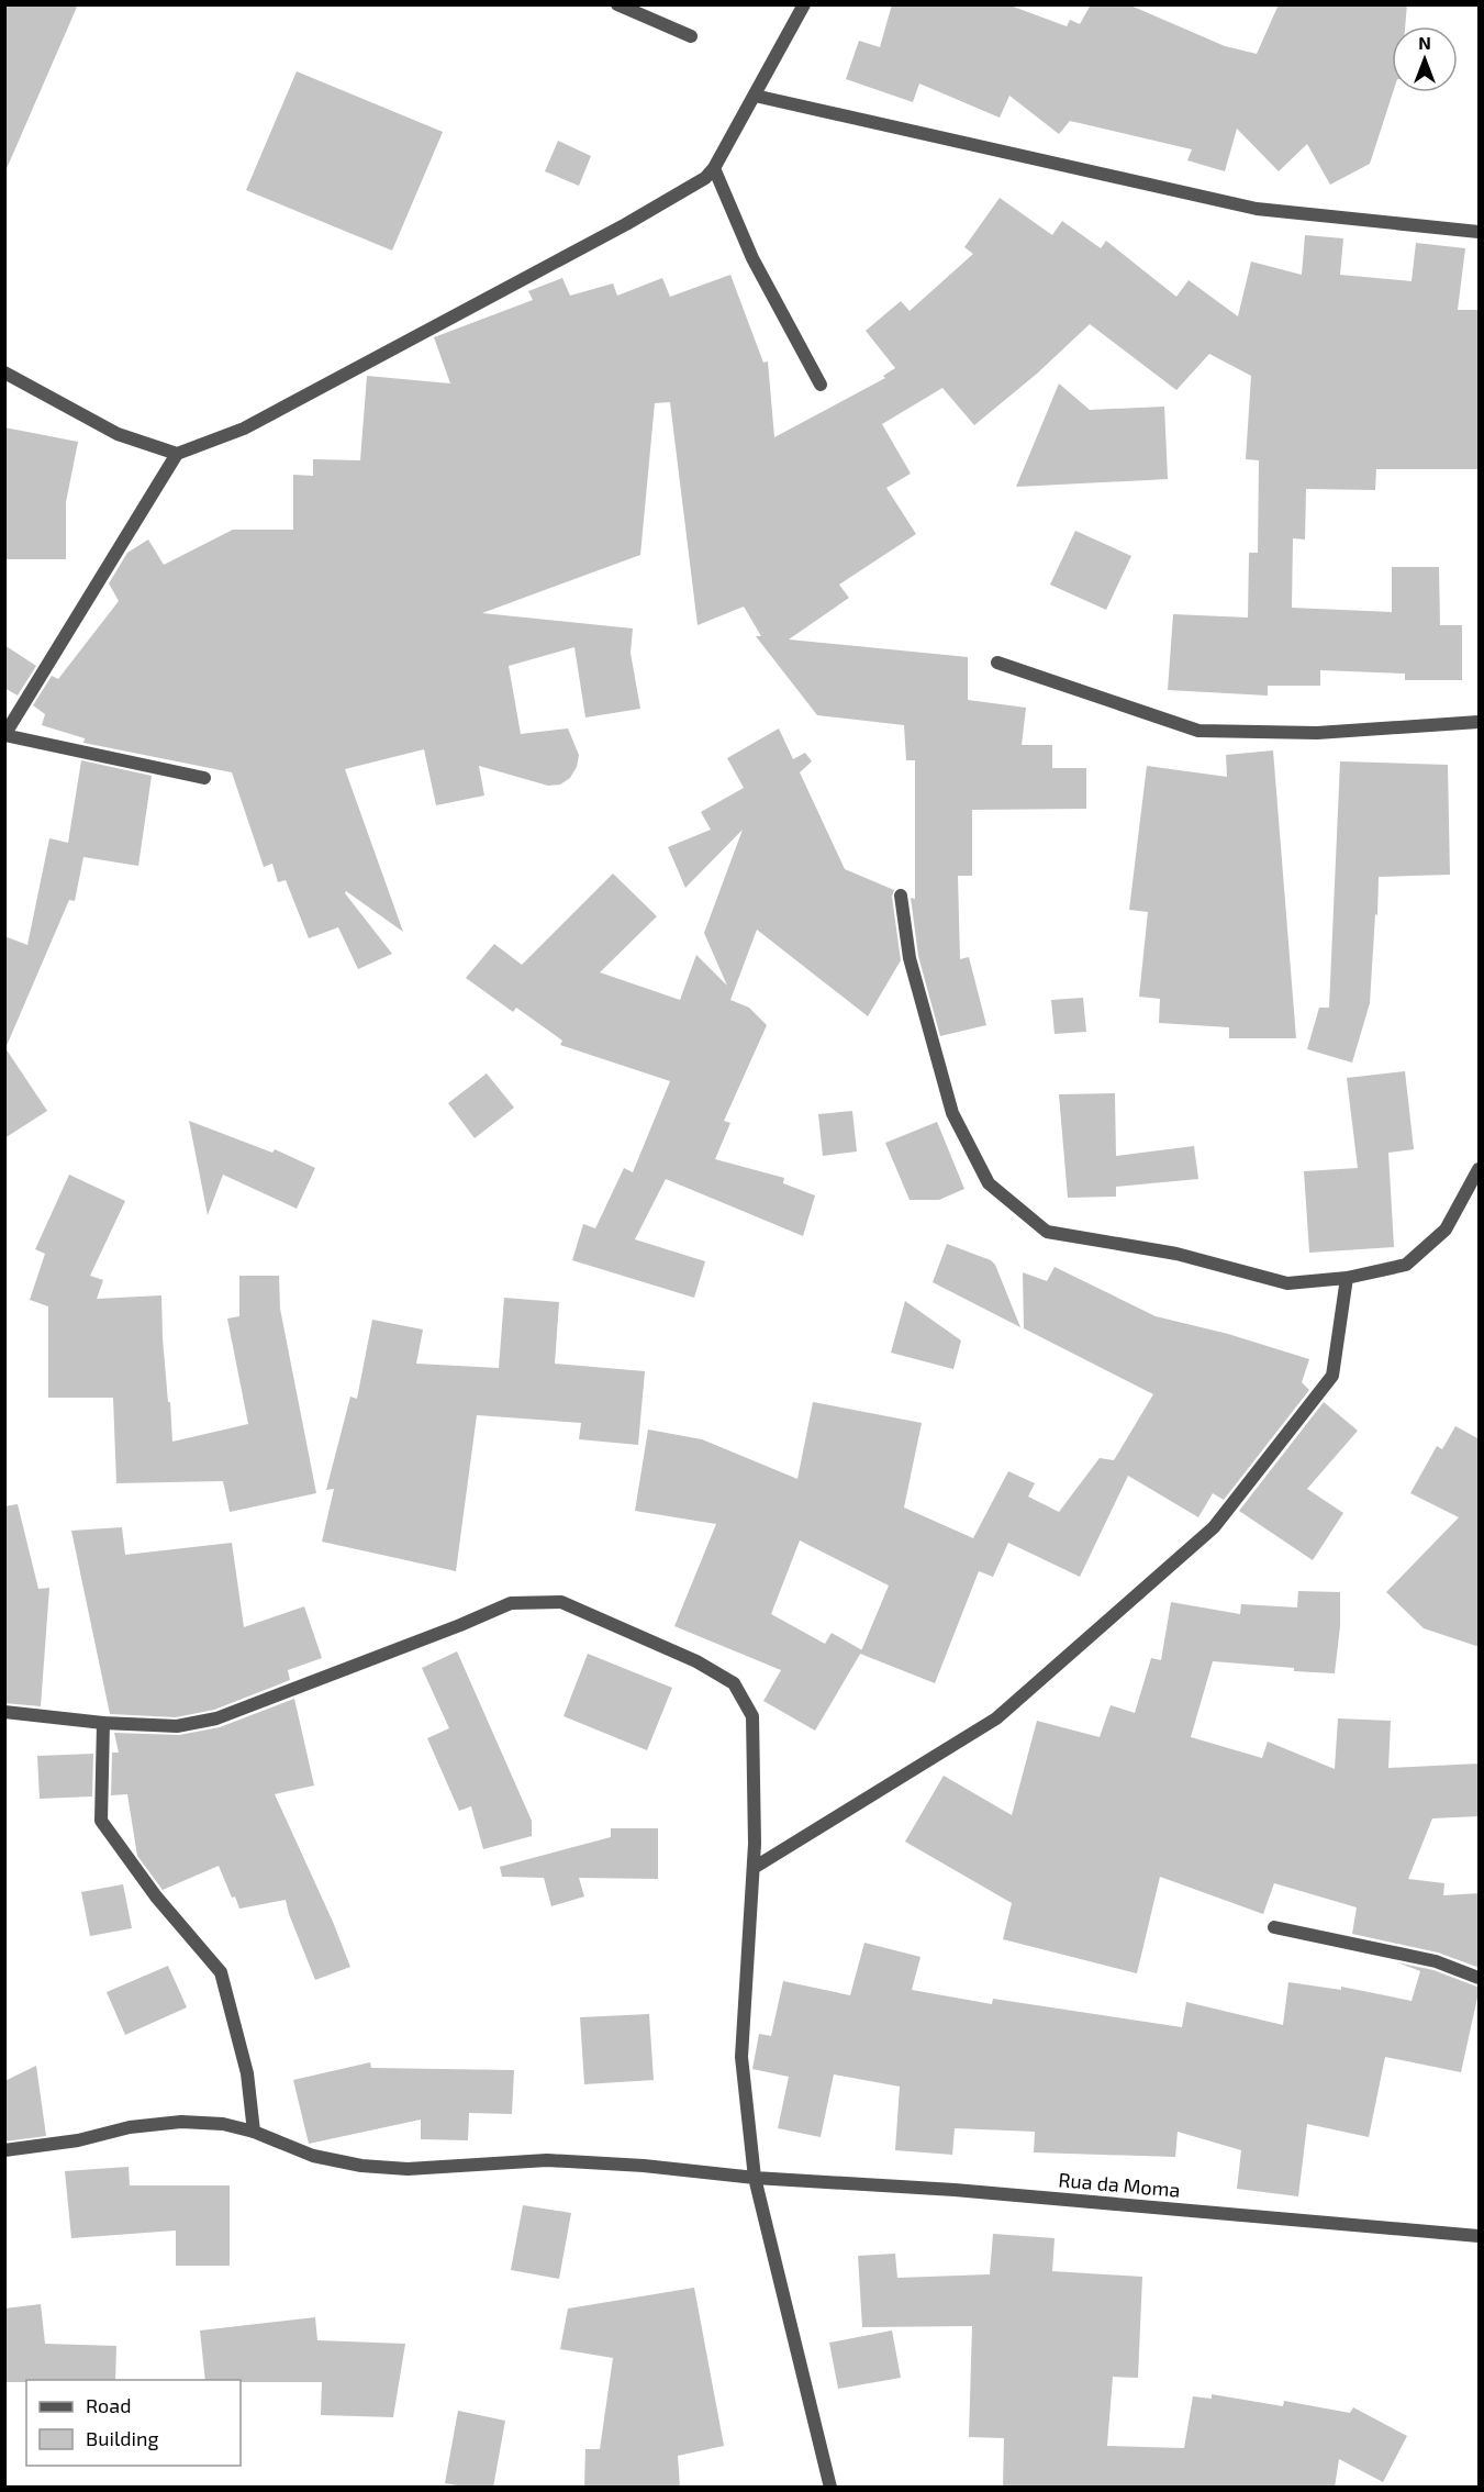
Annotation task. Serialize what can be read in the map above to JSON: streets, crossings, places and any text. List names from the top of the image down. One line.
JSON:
{"streets":{"street":["Rua da Moma"]},"legend":["Road","Building"],"north":"top"}
